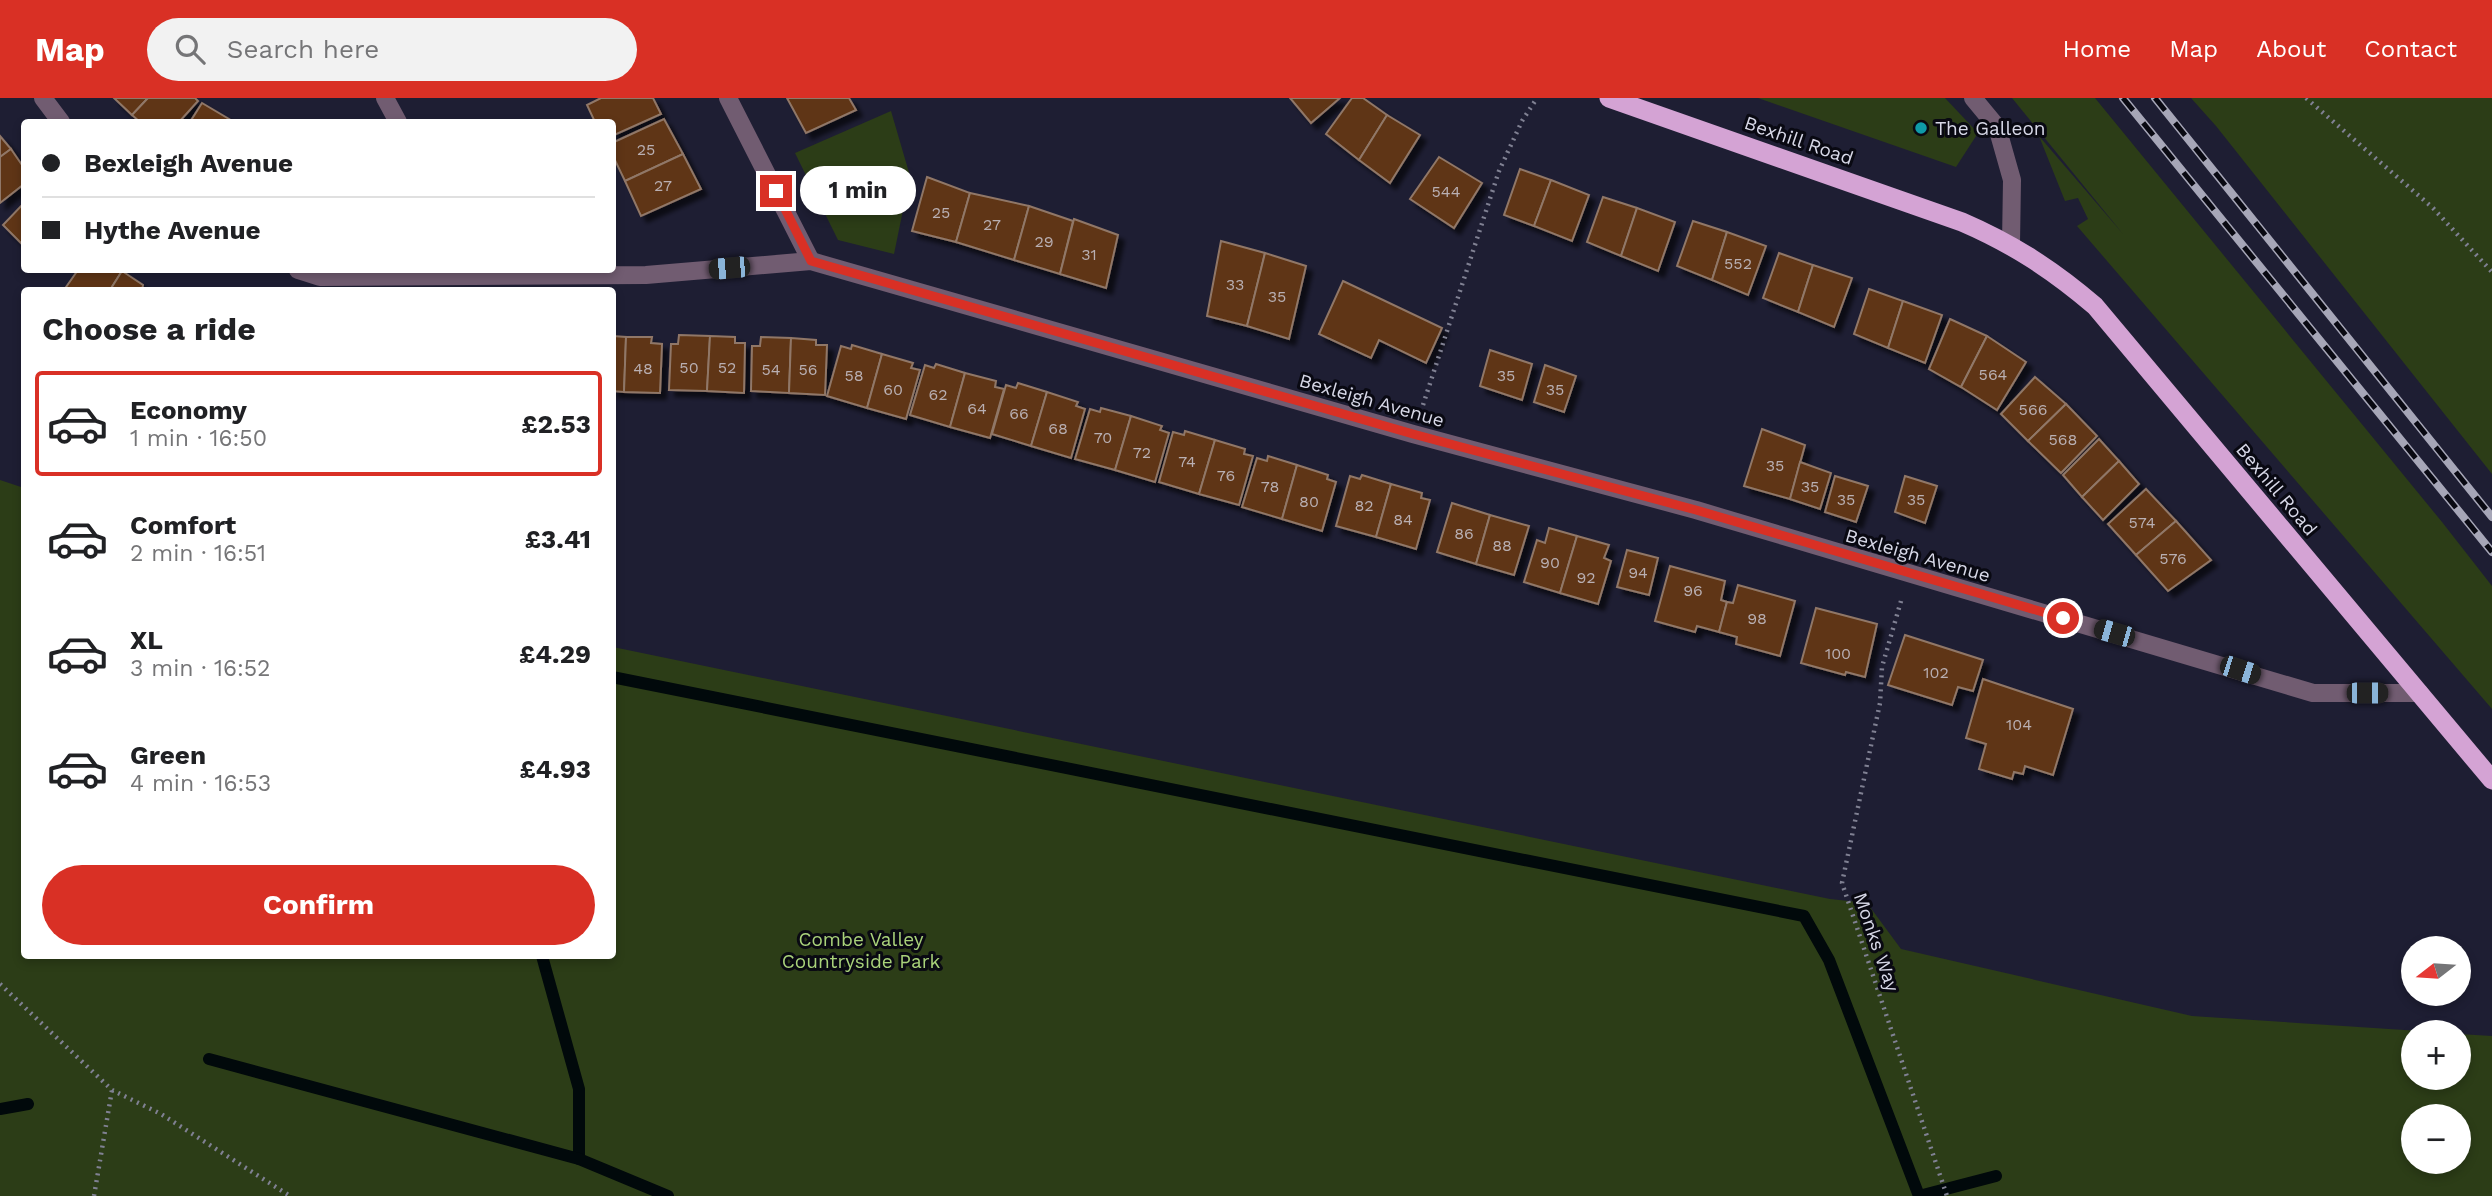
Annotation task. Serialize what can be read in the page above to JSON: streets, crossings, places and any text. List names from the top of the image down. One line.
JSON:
{"streets":{"highway":["Bexhill Road"],"street":["Bexleigh Avenue"],"path":["Monks Way"]},"crossings":[["Bexhill Road","Bexleigh Avenue"]],"parks":["Combe Valley Countryside Park"],"places":["The Galleon"],"house_numbers":["25","27","544","25","27","29","31","552","33","35","50","52","48","54","56","564","58","35","60","35","62","64","566","66","68","70","568","72","74","35","76","78","35","35","35","80","82","84","574","86","88","576","90","94","92","96","98","100","102","104"],"north":"left","page":{"header":"Map","search":"Search here","nav":["Home","Map","About","Contact"],"banner":["Bexleigh Avenue","Hythe Avenue"],"bubble":"1 min","heading":"Choose a ride","list":[{"name":"Economy","note":"1 min · 16:50","value":"£2.53"},{"name":"Comfort","note":"2 min · 16:51","value":"£3.41"},{"name":"XL","note":"3 min · 16:52","value":"£4.29"},{"name":"Green","note":"4 min · 16:53","value":"£4.93"}],"buttons":"Confirm","map_buttons":["+","−"]}}
